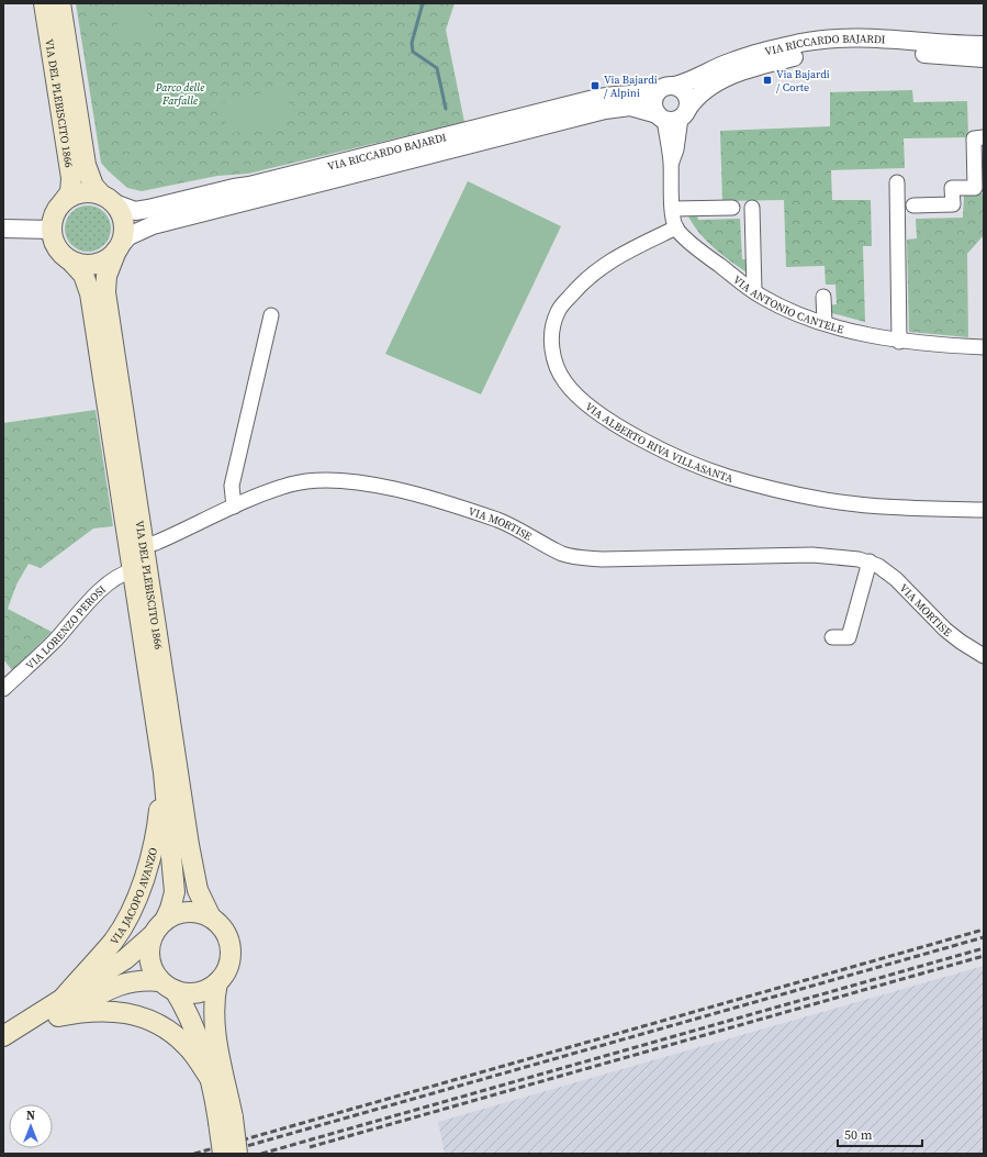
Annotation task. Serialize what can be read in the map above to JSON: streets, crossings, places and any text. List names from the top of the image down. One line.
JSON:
{"streets":{"main road":["VIA DEL PLEBISCITO 1866","VIA JACOPO AVANZO"],"street":["VIA RICCARDO BAJARDI","VIA ANTONIO CANTELE","VIA ALBERTO RIVA VILLASANTA","VIA MORTISE","VIA LORENZO PEROSI"]},"crossings":[["VIA RICCARDO BAJARDI","VIA DEL PLEBISCITO 1866"],["VIA DEL PLEBISCITO 1866","VIA MORTISE"],["VIA DEL PLEBISCITO 1866","VIA LORENZO PEROSI"],["VIA DEL PLEBISCITO 1866","VIA JACOPO AVANZO"],["VIA ANTONIO CANTELE","VIA ALBERTO RIVA VILLASANTA"]],"parks":["Parco delle Farfalle"],"places":{"transit":["Via Bajardi / Corte","Via Bajardi / Alpini"]},"scale_bar":"50 m","north":"top"}
